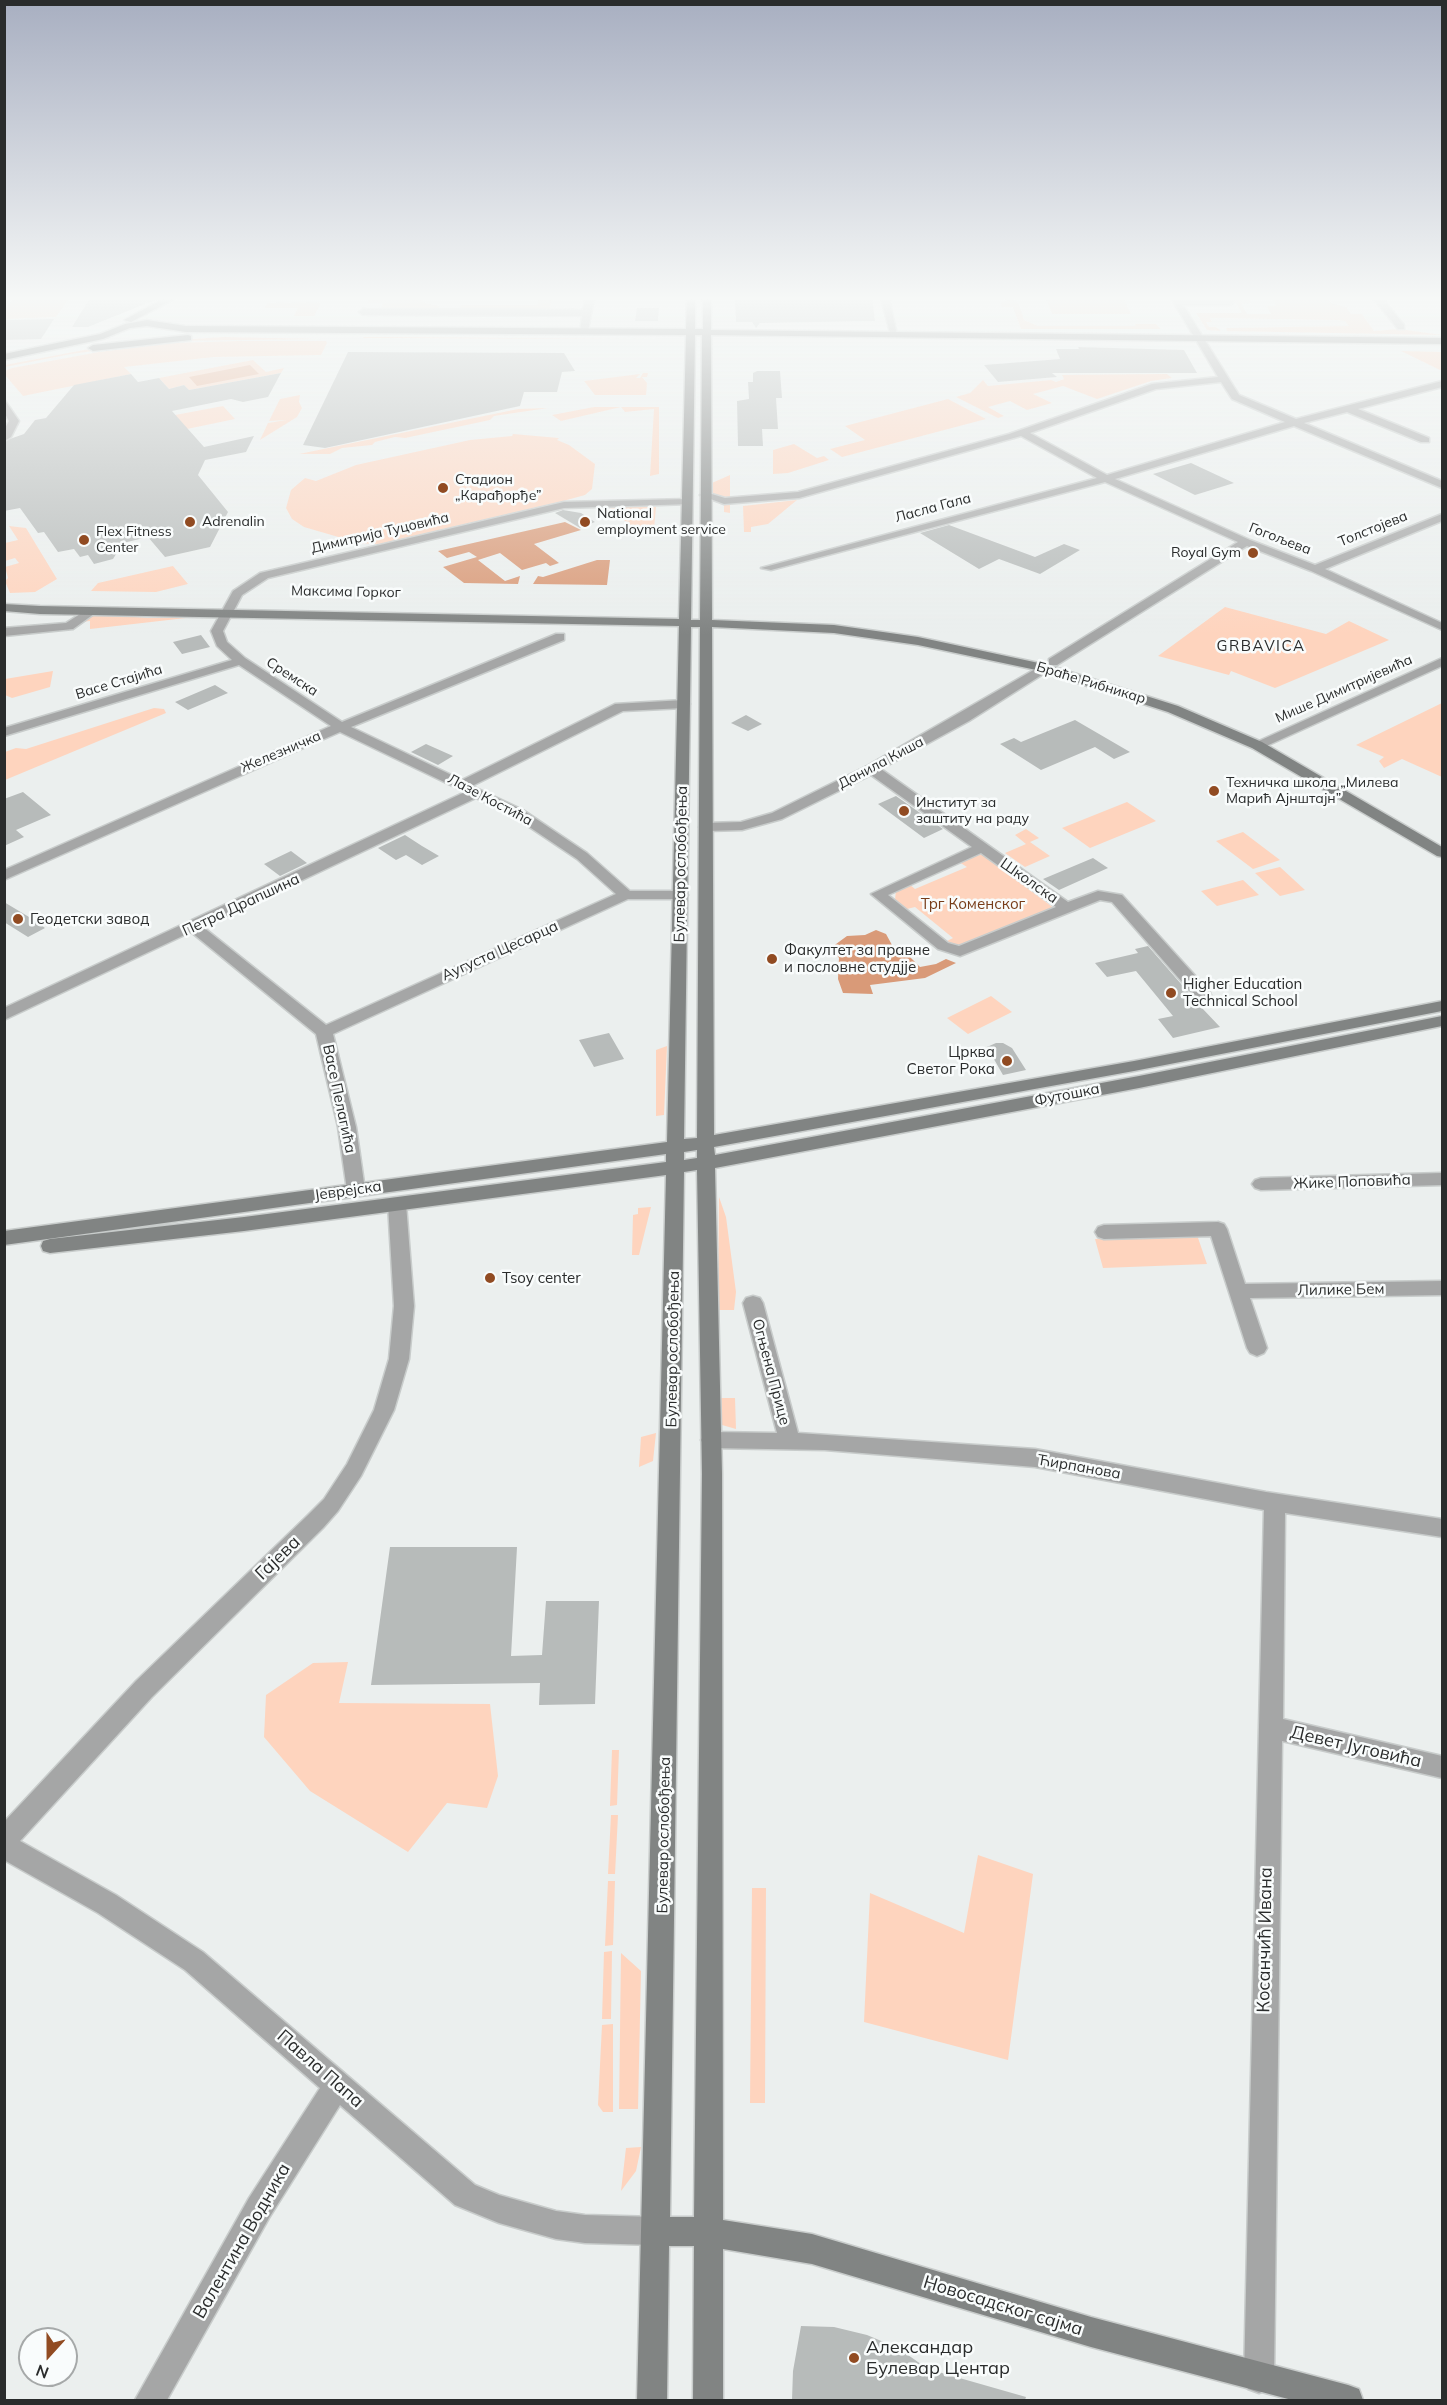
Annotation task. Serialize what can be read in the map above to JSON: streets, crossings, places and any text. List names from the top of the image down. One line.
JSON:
{"streets":{"main road":["Максима Горког","Браће Рибникар","Булевар ослобођења","Футошка","Јеврејска","Новосадског сајма"],"street":["Ласла Гала","Толстојева","Димитрија Туцовића","Гогољева","Сремска","Васе Стајића","Мише Димитријевића","Железничка","Данила Киша","Лазе Костића","Школска","Петра Драпшина","Аугуста Цесарца","Васе Пелагића","Жике Поповића","Лилике Бем","Огњена Прице","Ћирпанова","Гајева","Девет Југовића","Косанчић Ивана","Павла Папа","Валентина Водника"]},"crossings":[["Ласла Гала","Гогољева"],["Толстојева","Гогољева"],["Димитрија Туцовића","Максима Горког"],["Димитрија Туцовића","Сремска"],["Димитрија Туцовића","Булевар ослобођења"],["Гогољева","Данила Киша"],["Максима Горког","Сремска"],["Максима Горког","Браће Рибникар"],["Максима Горког","Булевар ослобођења"],["Сремска","Васе Стајића"],["Сремска","Железничка"],["Сремска","Лазе Костића"],["Браће Рибникар","Мише Димитријевића"],["Браће Рибникар","Данила Киша"],["Браће Рибникар","Булевар ослобођења"],["Железничка","Лазе Костића"],["Данила Киша","Булевар ослобођења"],["Данила Киша","Школска"],["Лазе Костића","Петра Драпшина"],["Лазе Костића","Аугуста Цесарца"],["Булевар ослобођења","Аугуста Цесарца"],["Булевар ослобођења","Футошка"],["Булевар ослобођења","Јеврејска"],["Булевар ослобођења","Ћирпанова"],["Булевар ослобођења","Павла Папа"],["Булевар ослобођења","Новосадског сајма"],["Петра Драпшина","Васе Пелагића"],["Аугуста Цесарца","Васе Пелагића"],["Футошка","Јеврејска"],["Васе Пелагића","Јеврејска"],["Јеврејска","Гајева"],["Огњена Прице","Ћирпанова"],["Ћирпанова","Косанчић Ивана"],["Девет Југовића","Косанчић Ивана"],["Косанчић Ивана","Новосадског сајма"],["Павла Папа","Валентина Водника"],["Павла Папа","Новосадског сајма"]],"districts":["GRBAVICA"],"parks":["Трг Коменског"],"places":["Стадион „Карађорђе”","Adrenalin","National employment service","Flex Fitness Center","Royal Gym","Техничка школа „Милева Марић Ајнштајн”","Институт за заштиту на раду","Геодетски завод","Факултет за правне и пословне студјје","Higher Education Technical School","Црква Светог Рока","Tsoy center","Александар Булевар Центар"],"north":"bottom"}
